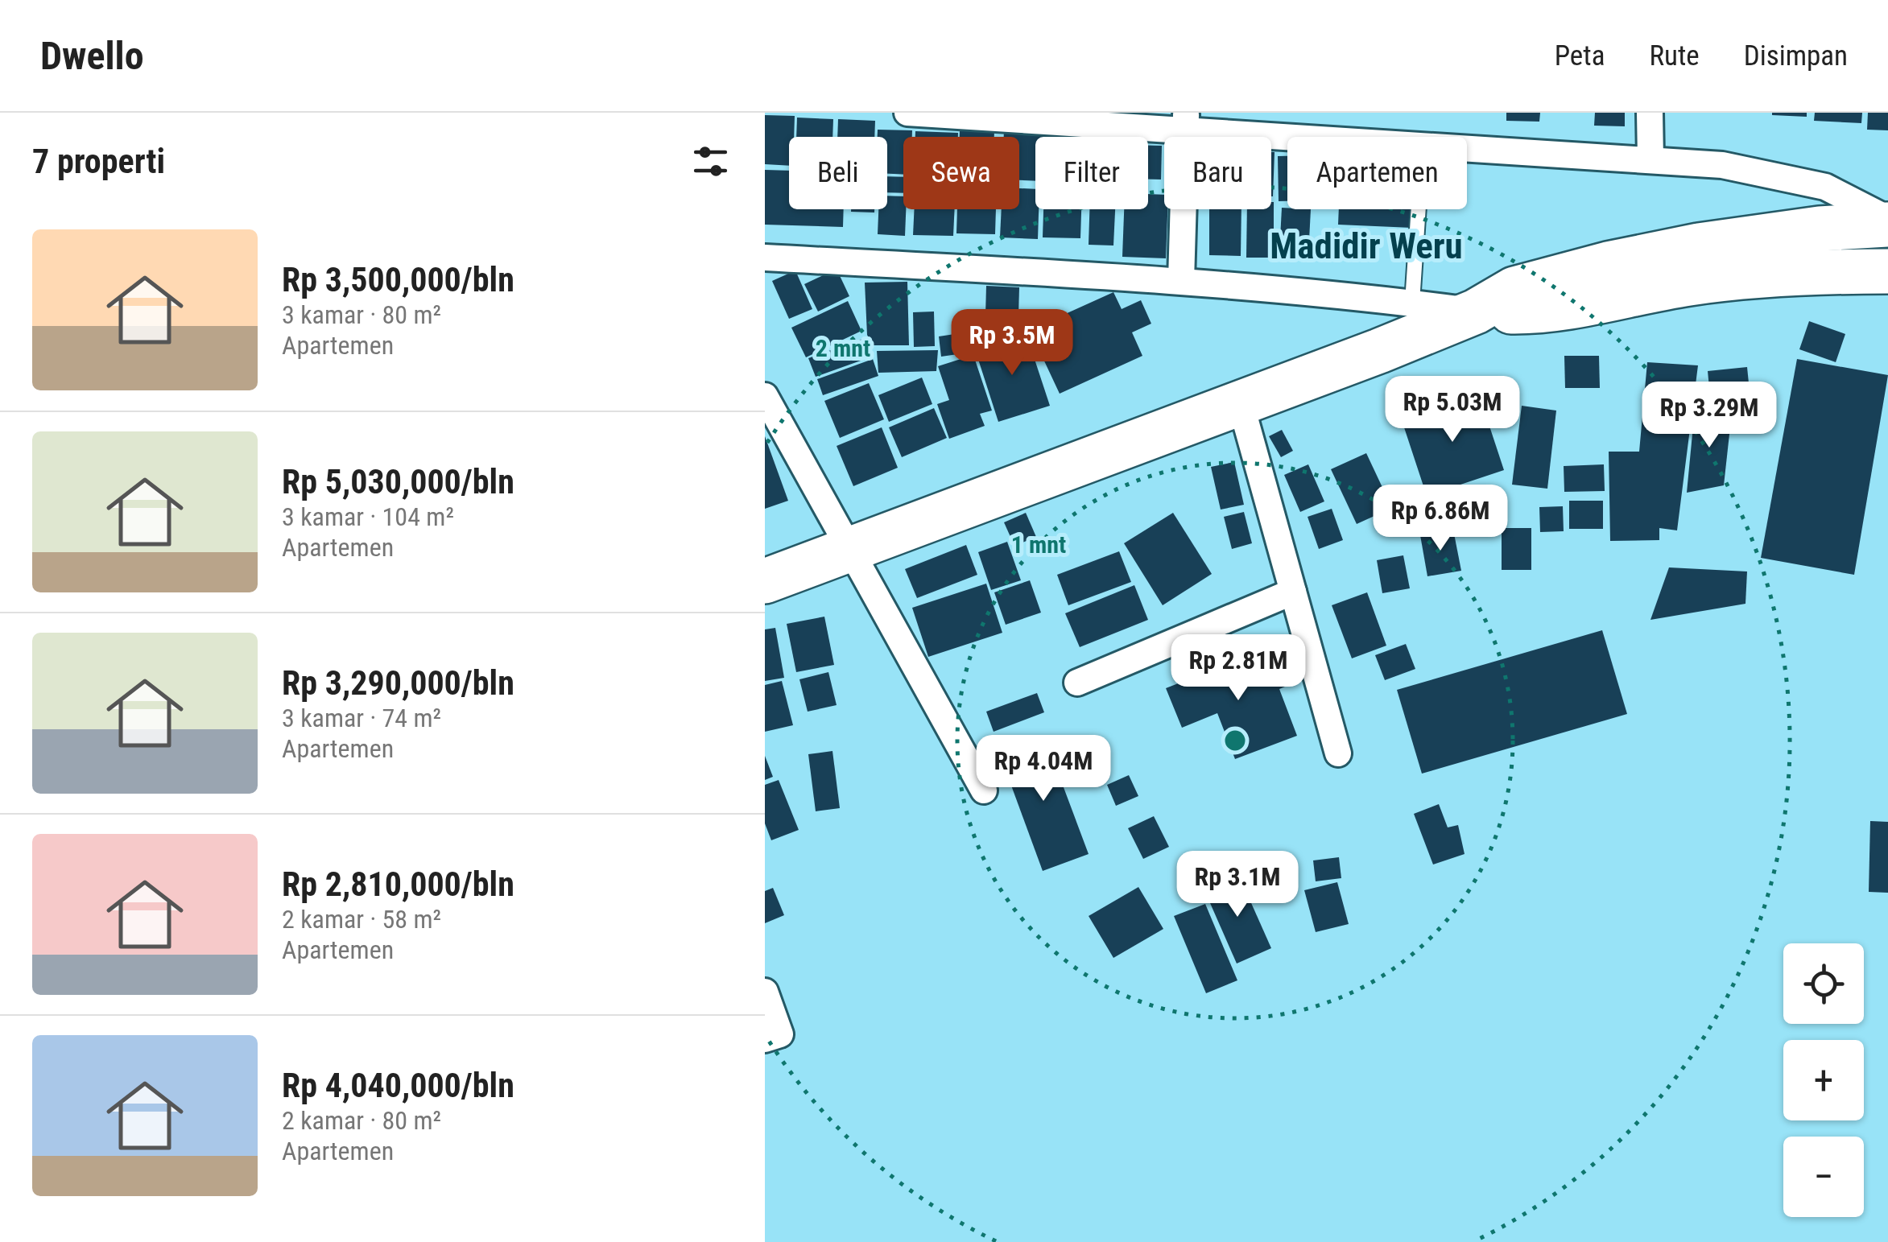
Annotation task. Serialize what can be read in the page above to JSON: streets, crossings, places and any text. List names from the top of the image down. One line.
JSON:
{"districts":["Madidir Weru"],"page":{"header":"Dwello","nav":["Peta","Rute","Disimpan"],"heading":"7 properti","chip":["Beli","Sewa","Filter","Baru","Apartemen"],"list":[{"name":"Rp 3,500,000/bln","note":"3 kamar · 80 m² · Apartemen"},{"name":"Rp 5,030,000/bln","note":"3 kamar · 104 m² · Apartemen"},{"name":"Rp 3,290,000/bln","note":"3 kamar · 74 m² · Apartemen"},{"name":"Rp 2,810,000/bln","note":"2 kamar · 58 m² · Apartemen"},{"name":"Rp 4,040,000/bln","note":"2 kamar · 80 m² · Apartemen"}],"price":["Rp 3.5M","Rp 5.03M","Rp 3.29M","Rp 6.86M","Rp 2.81M","Rp 4.04M","Rp 3.1M"],"map_buttons":["+","−"]},"rings":["2 mnt","1 mnt"]}
